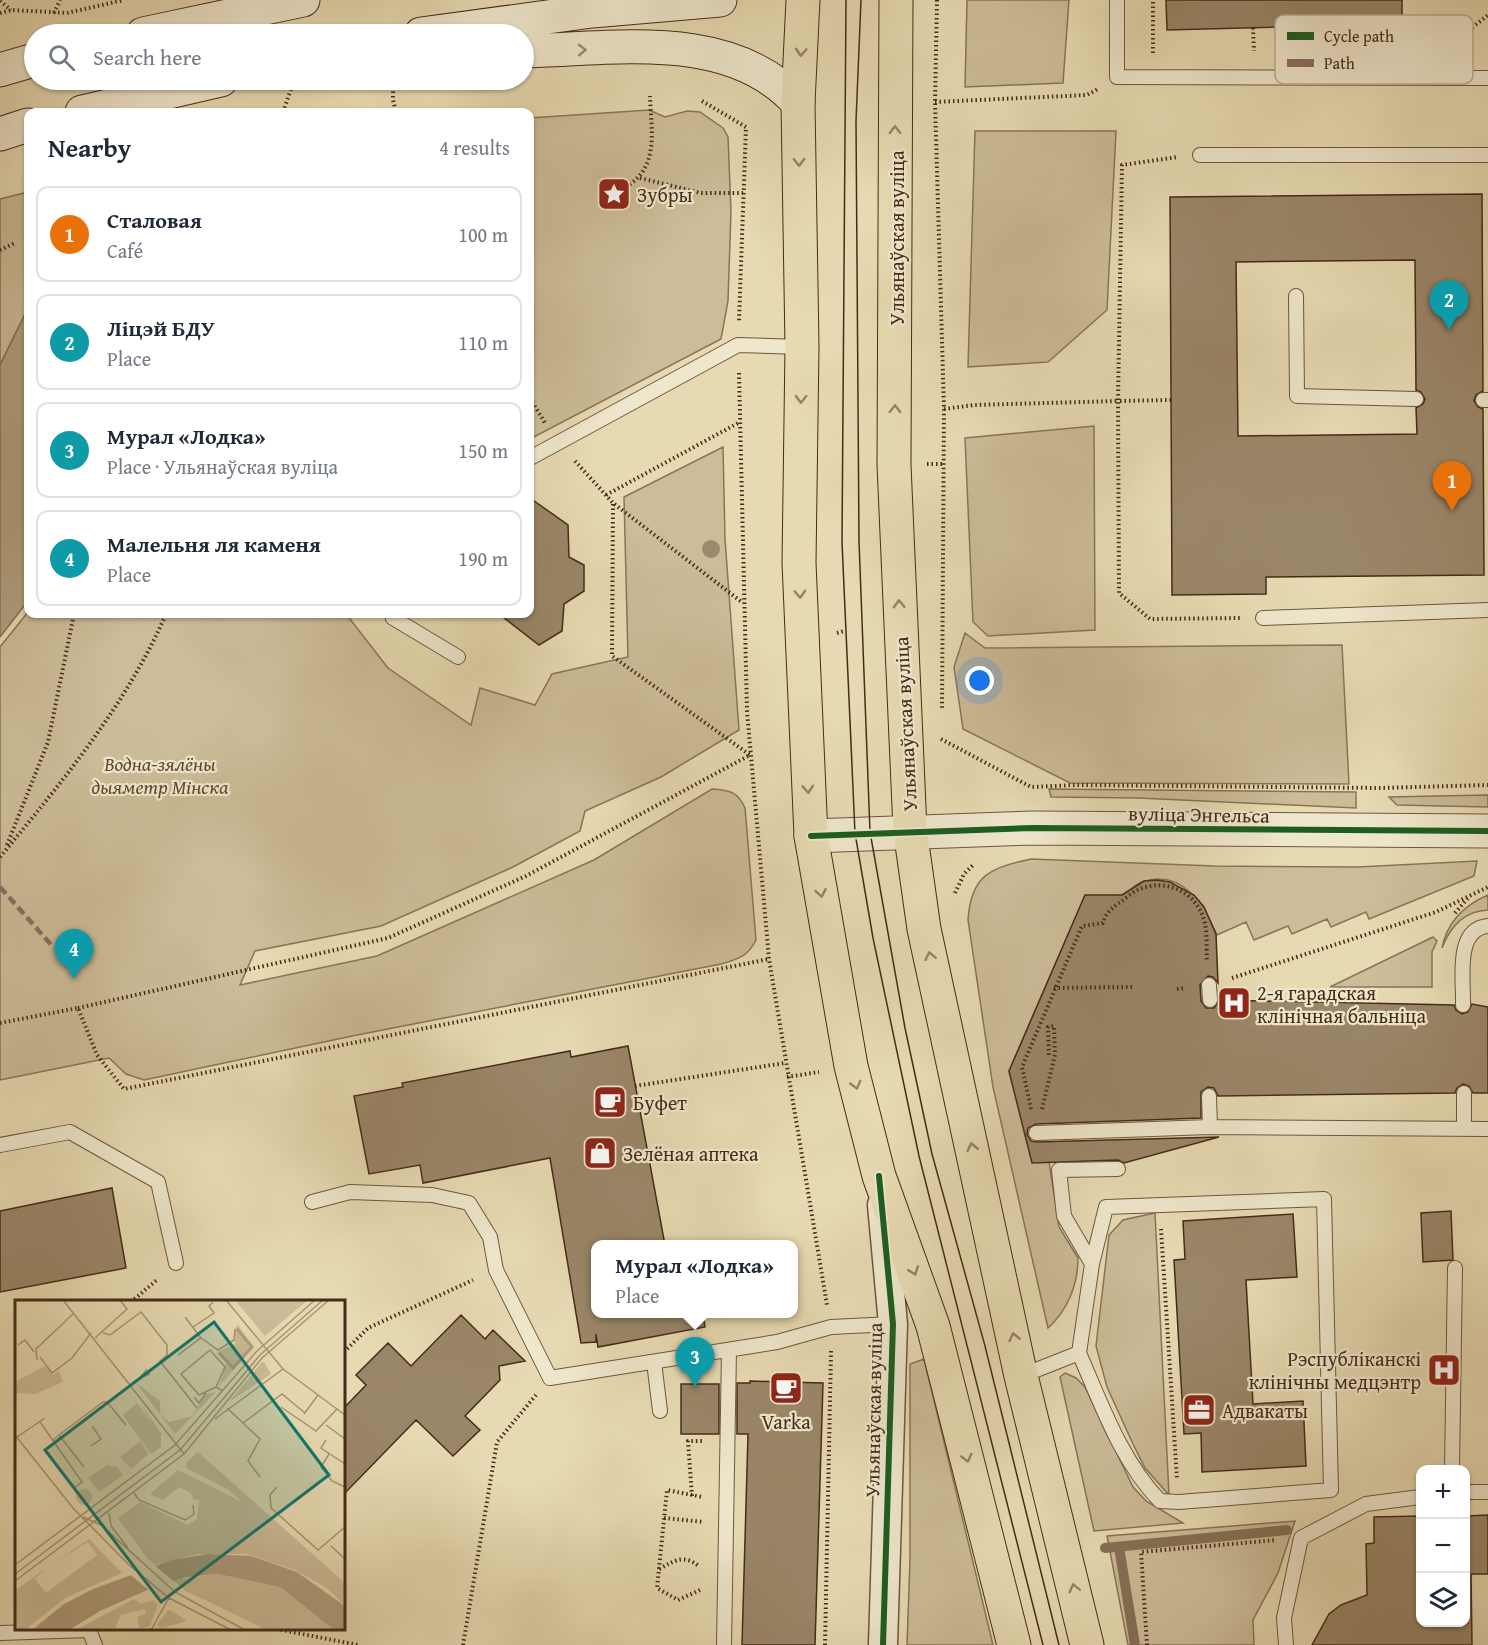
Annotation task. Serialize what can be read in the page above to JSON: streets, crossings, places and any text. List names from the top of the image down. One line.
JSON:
{"streets":{"main road":["Ульянаўская вуліца","вуліца Энгельса"]},"crossings":[["Ульянаўская вуліца","вуліца Энгельса"]],"parks":["Водна-зялёны дыяметр Мінска"],"places":{"place":["Зубры"],"hospital":["2-я гарадская клінічная бальніца","Рэспубліканскі клінічны медцэнтр"],"cafe":["Буфет","Varka"],"shop":["Зелёная аптека"],"office":["Адвакаты"]},"legend":["Cycle path","Path"],"page":{"search":"Search here","heading":["Nearby","4 results"],"list":[{"mark":"1","name":"Сталовая","note":"Café","value":"100 m"},{"mark":"2","name":"Ліцэй БДУ","note":"Place","value":"110 m"},{"mark":"3","name":"Мурал «Лодка»","note":"Place · Ульянаўская вуліца","value":"150 m"},{"mark":"4","name":"Малельня ля каменя","note":"Place","value":"190 m"}],"pins":["2","1","4","3"],"popup":["Мурал «Лодка»","Place"],"map_buttons":["+","−"]}}
